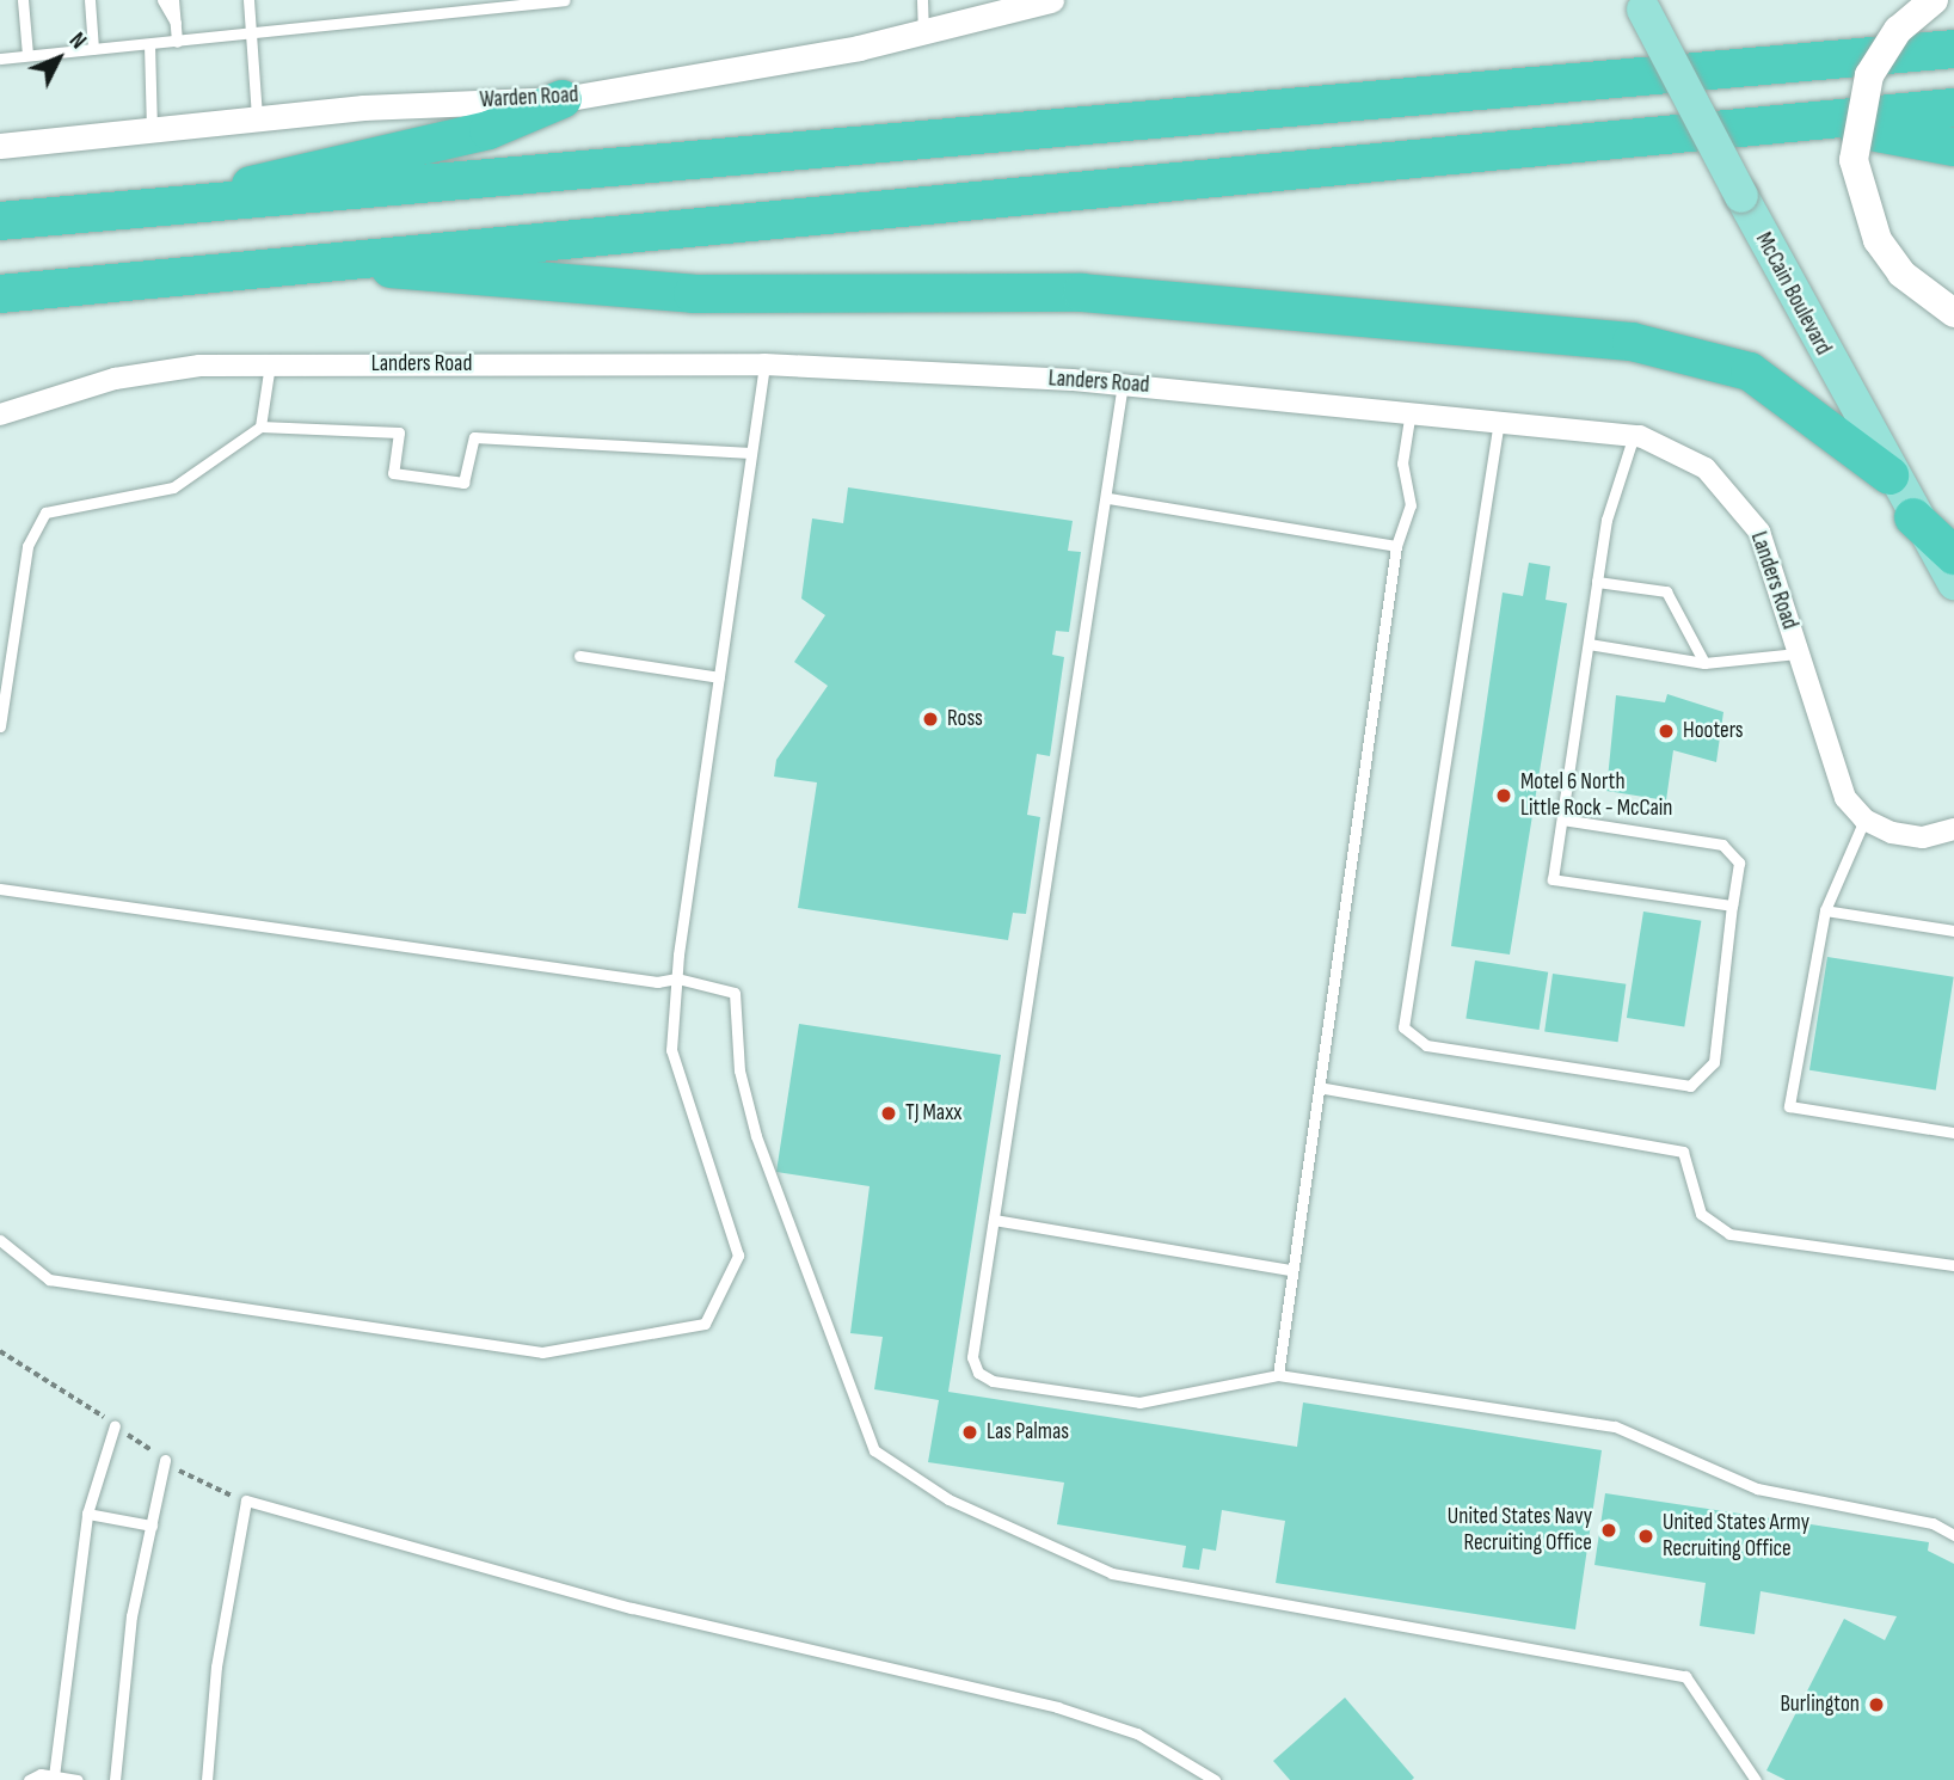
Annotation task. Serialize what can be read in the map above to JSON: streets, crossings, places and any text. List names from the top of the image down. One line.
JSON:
{"streets":{"main road":["McCain Boulevard"],"street":["Warden Road","Landers Road"]},"places":["Ross","Hooters","Motel 6 North Little Rock - McCain","TJ Maxx","Las Palmas","United States Navy Recruiting Office","United States Army Recruiting Office","Burlington"],"north":"top right"}
